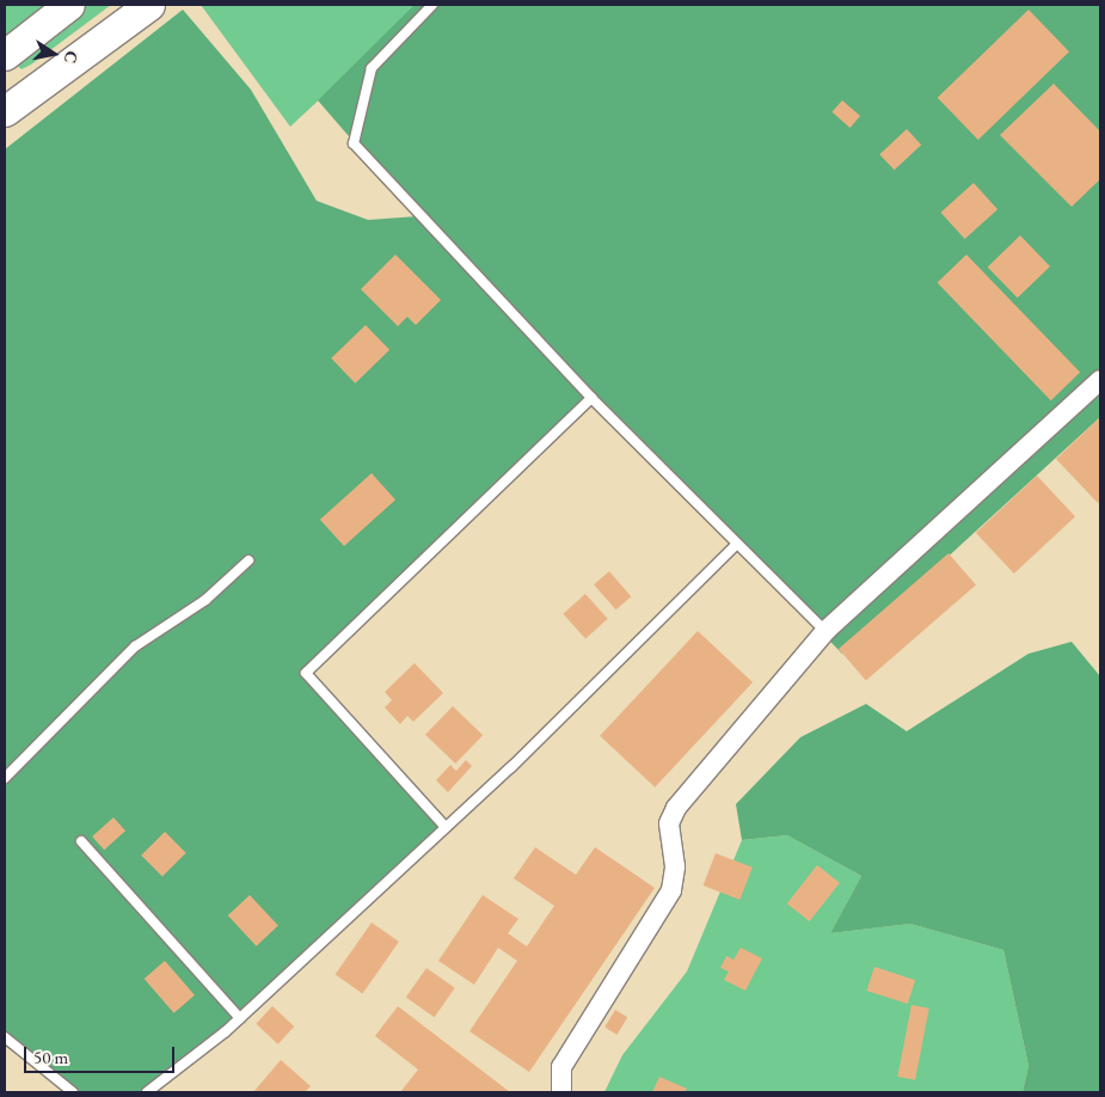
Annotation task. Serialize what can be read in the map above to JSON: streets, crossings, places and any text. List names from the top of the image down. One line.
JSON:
{"scale_bar":"50 m","north":"right"}
